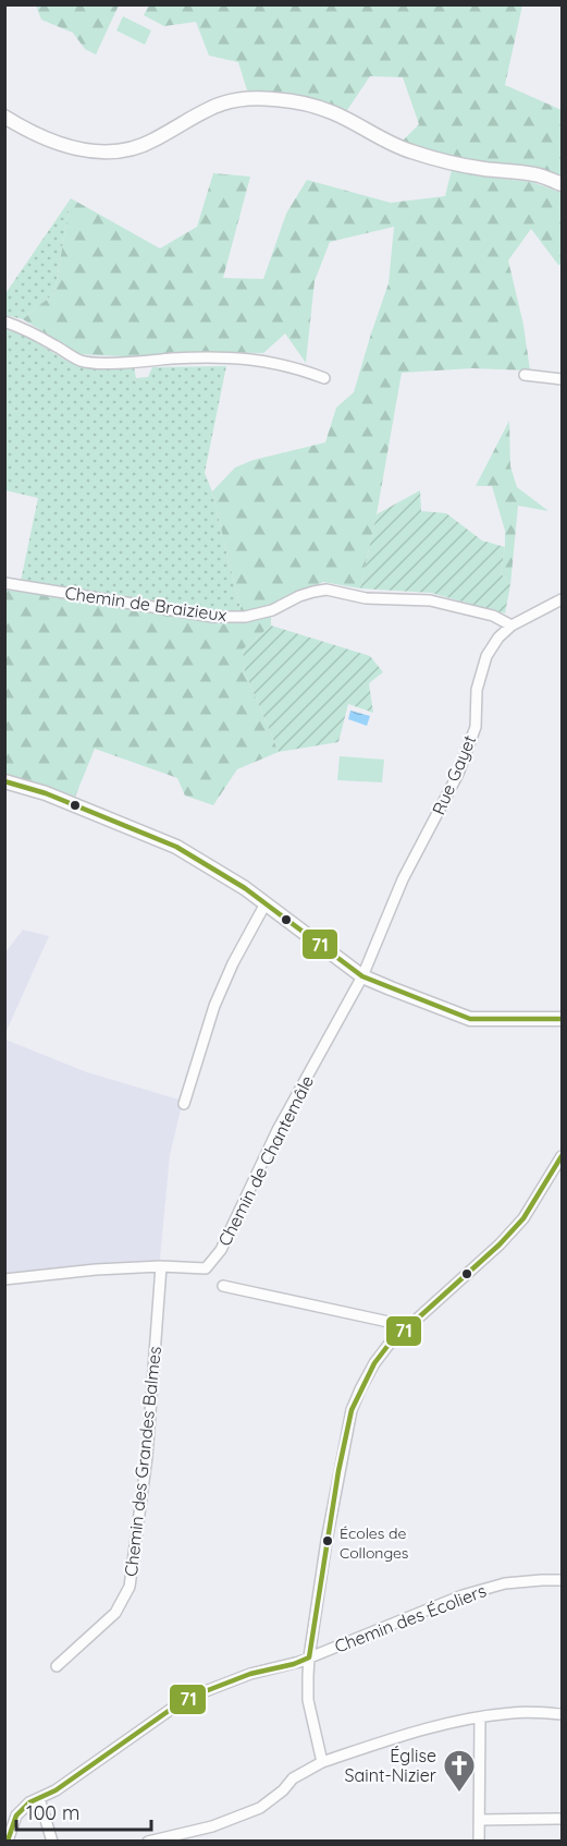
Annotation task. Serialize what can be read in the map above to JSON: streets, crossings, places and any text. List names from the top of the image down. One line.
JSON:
{"streets":{"street":["Chemin de Braizieux","Rue Gayet","Chemin de Chantemâle","Chemin des Grandes Balmes","Chemin des Écoliers"]},"crossings":[["Chemin de Braizieux","Rue Gayet"],["Rue Gayet","Chemin de Chantemâle"],["Chemin de Chantemâle","Chemin des Grandes Balmes"]],"places":{"other":["Écoles de Collonges"],"church":["Église Saint-Nizier"]},"lines":["transit line 71"],"scale_bar":"100 m"}
